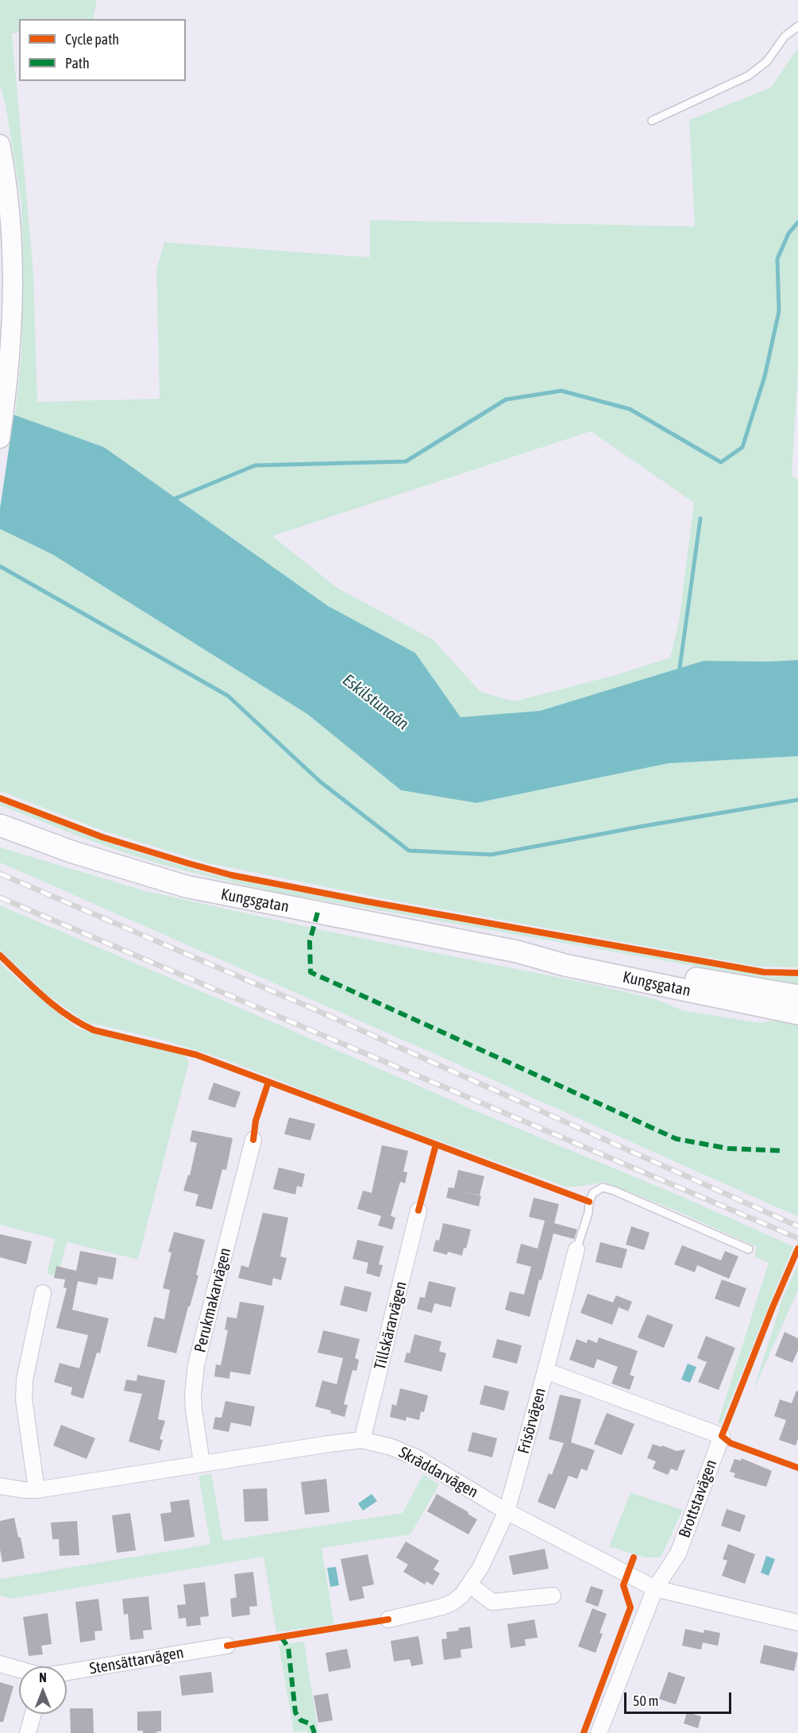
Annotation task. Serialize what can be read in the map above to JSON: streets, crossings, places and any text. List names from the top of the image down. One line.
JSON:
{"streets":{"main road":["Kungsgatan"],"street":["Perukmakarvägen","Tillskärarvägen","Frisörvägen","Skräddarvägen","Brottstavägen","Stensättarvägen"]},"crossings":[["Perukmakarvägen","Skräddarvägen"],["Tillskärarvägen","Skräddarvägen"],["Frisörvägen","Skräddarvägen"],["Frisörvägen","Brottstavägen"],["Skräddarvägen","Brottstavägen"]],"water":["Eskilstunaån"],"legend":["Cycle path","Path"],"scale_bar":"50 m","north":"top"}
